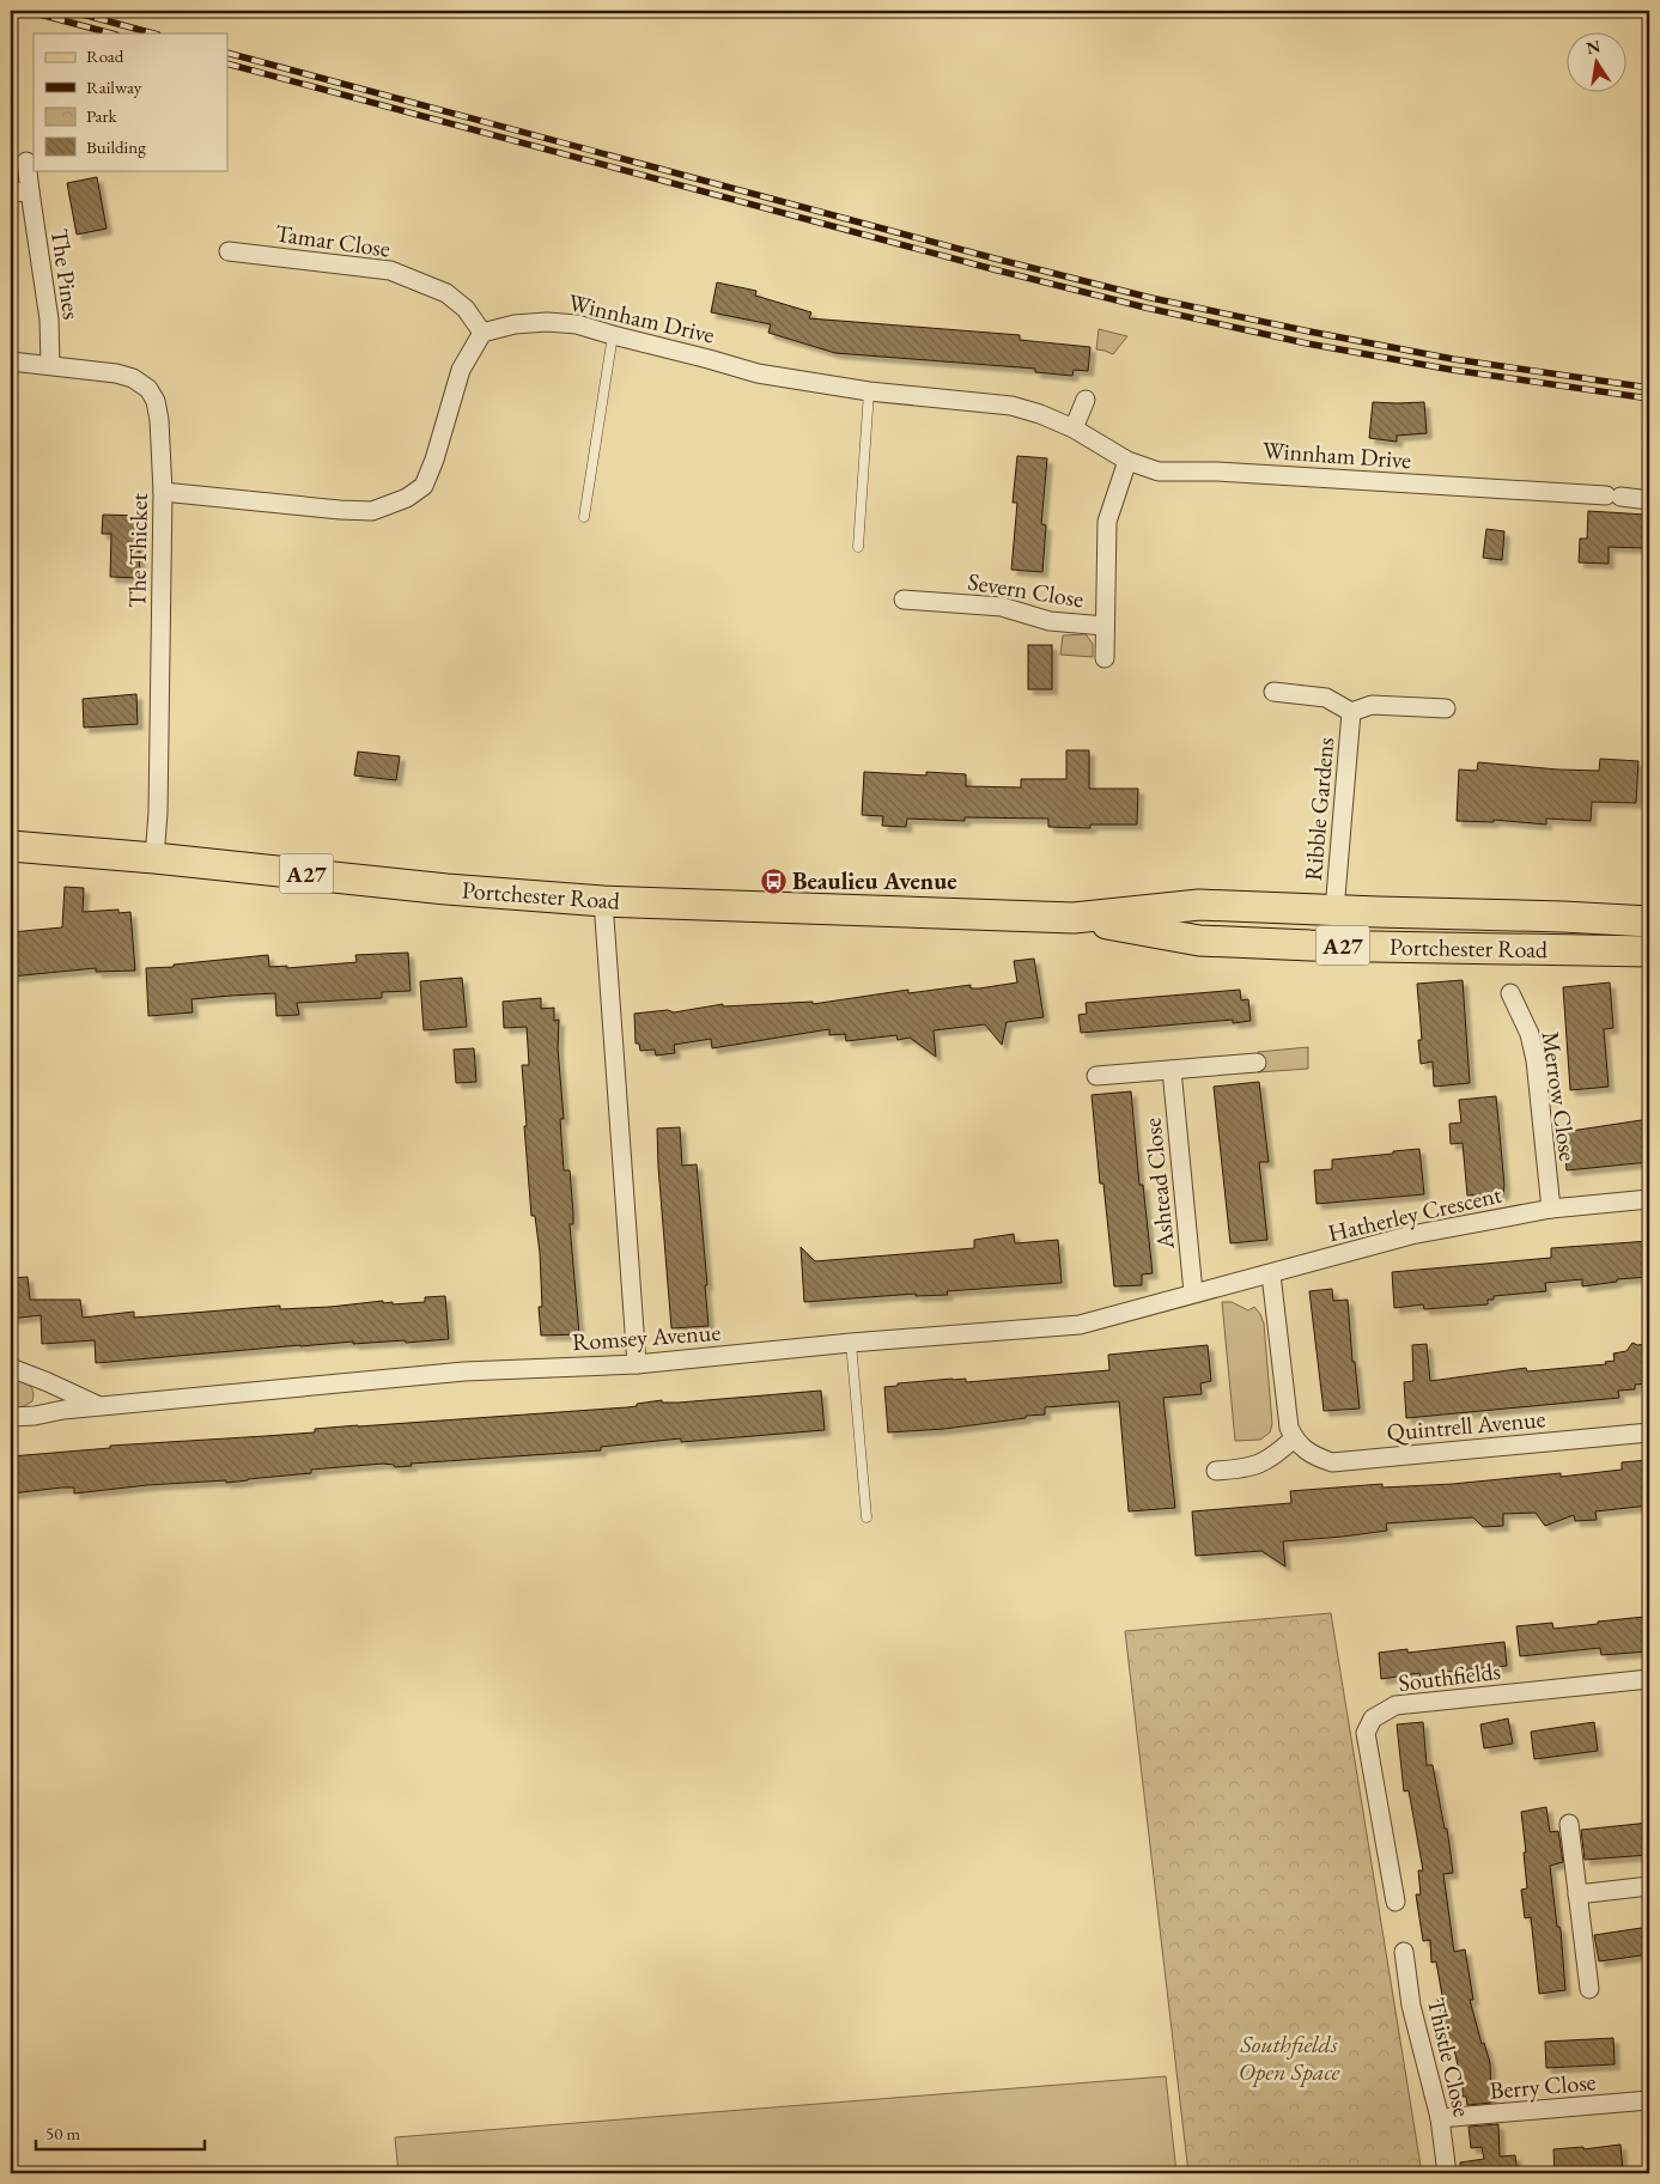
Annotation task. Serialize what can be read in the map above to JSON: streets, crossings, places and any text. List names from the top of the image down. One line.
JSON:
{"streets":{"main road":["A27","Portchester Road"],"street":["Tamar Close","The Pines","Winnham Drive","The Thicket","Severn Close","Ribble Gardens","Merrow Close","Ashtead Close","Hatherley Crescent","Romsey Avenue","Quintrell Avenue","Southfields","Thistle Close","Berry Close"]},"crossings":[["Tamar Close","Winnham Drive"],["The Pines","The Thicket"],["Winnham Drive","Severn Close"],["The Thicket","Portchester Road"],["Ribble Gardens","Portchester Road"],["Merrow Close","Hatherley Crescent"],["Ashtead Close","Hatherley Crescent"],["Ashtead Close","Romsey Avenue"],["Hatherley Crescent","Romsey Avenue"],["Thistle Close","Berry Close"]],"parks":["Southfields Open Space"],"places":{"bus stop":["Beaulieu Avenue"]},"legend":["Road","Railway","Park","Building"],"scale_bar":"50 m","north":"top"}
